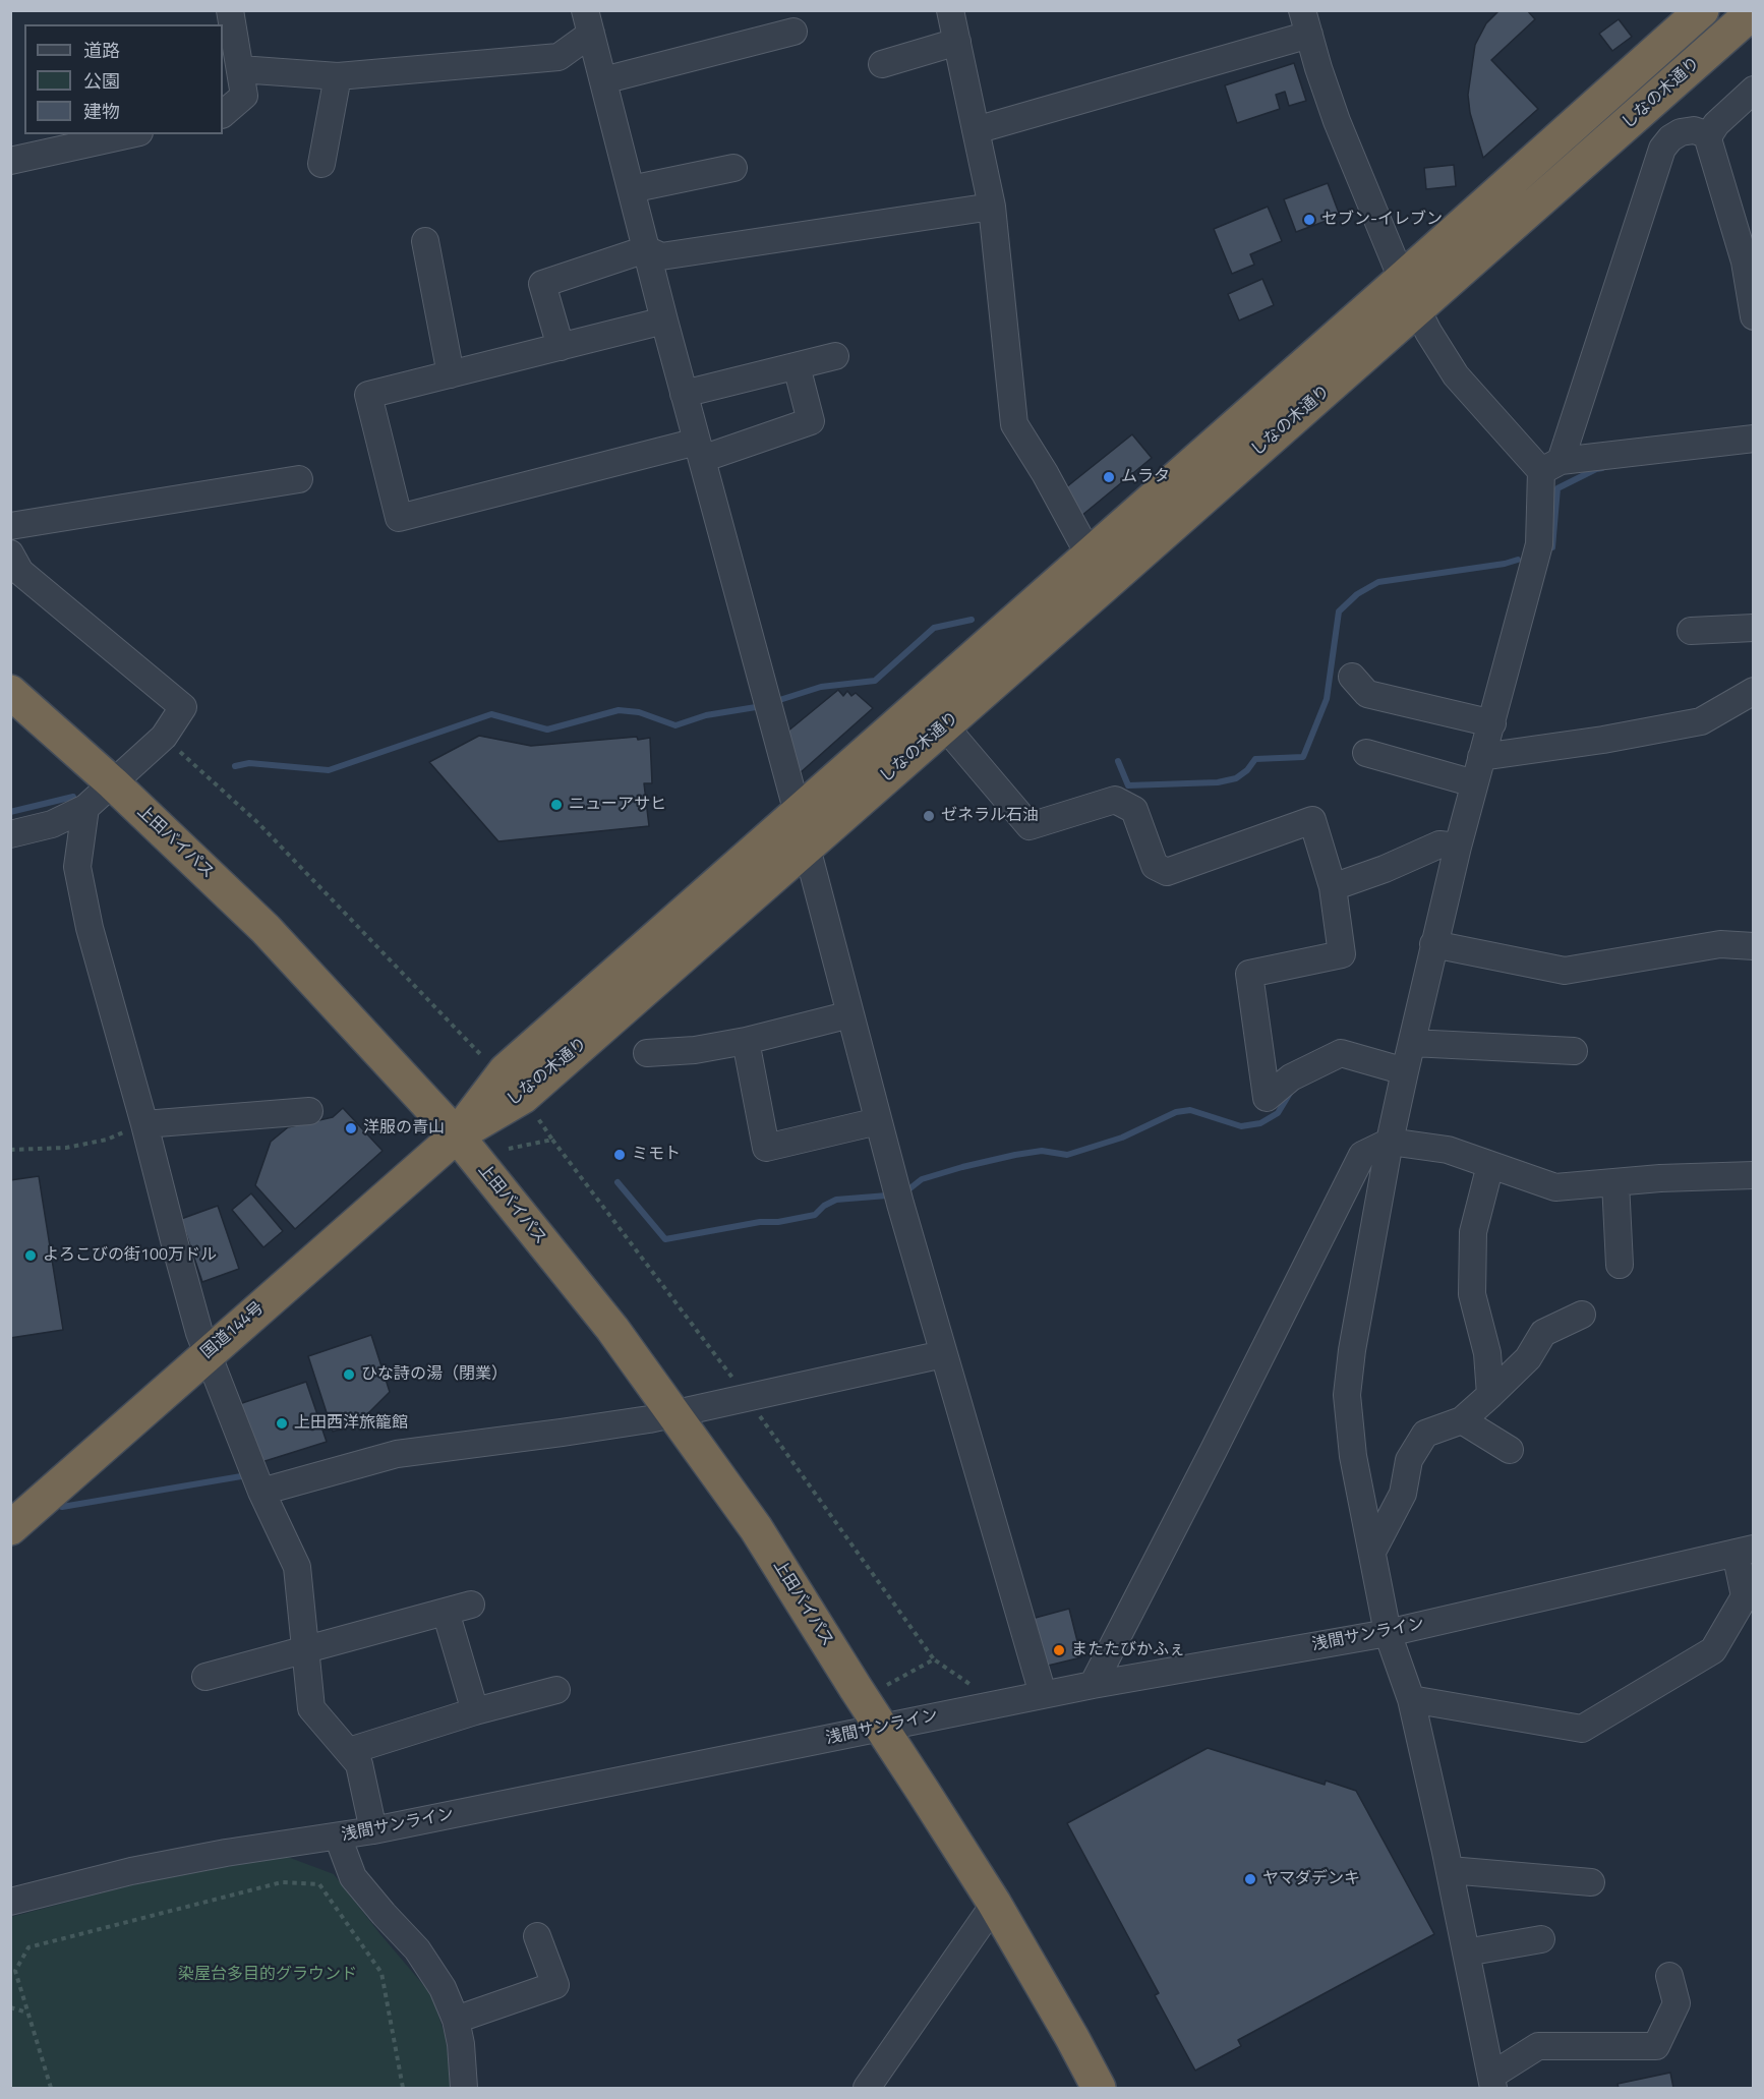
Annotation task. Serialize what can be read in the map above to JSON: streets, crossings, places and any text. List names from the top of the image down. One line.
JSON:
{"streets":{"highway":["しなの木通り","上田バイパス","国道144号"],"street":["浅間サンライン"]},"crossings":[["しなの木通り","上田バイパス"],["しなの木通り","国道144号"],["上田バイパス","国道144号"],["上田バイパス","浅間サンライン"]],"parks":["染屋台多目的グラウンド"],"places":["セブン-イレブン","ムラタ","ニューアサヒ","ゼネラル石油","洋服の青山","ミモト","よろこびの街100万ドル","ひな詩の湯（閉業）","上田西洋旅籠館","またたびかふぇ","ヤマダデンキ"],"legend":["道路","公園","建物"]}
